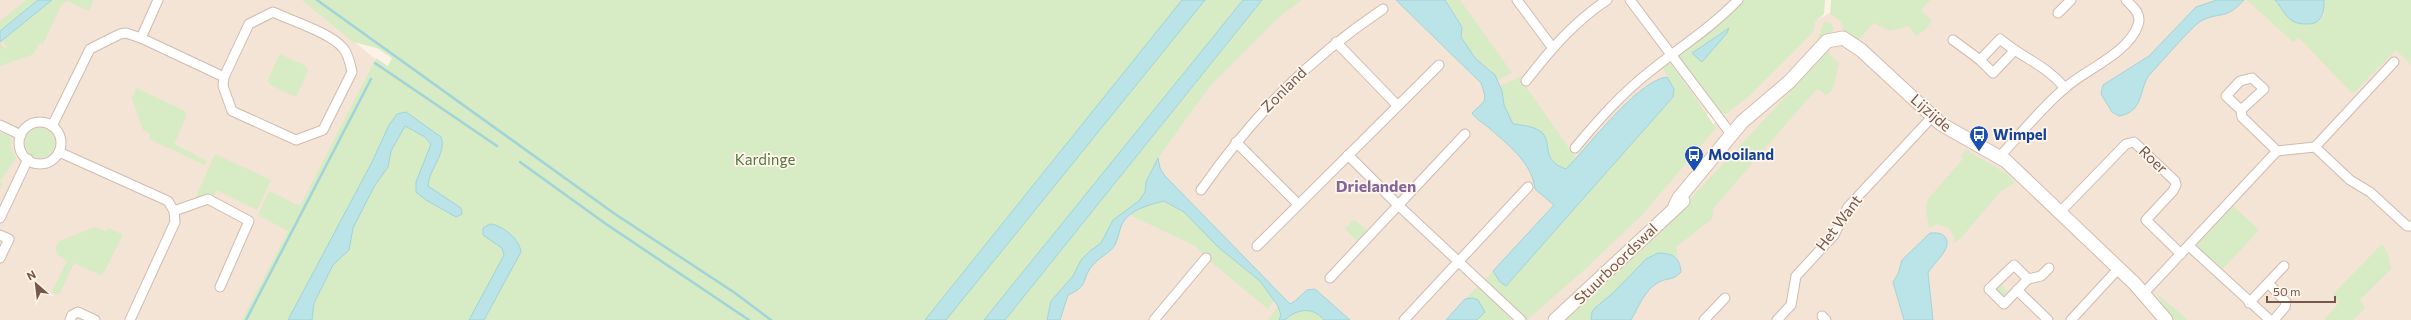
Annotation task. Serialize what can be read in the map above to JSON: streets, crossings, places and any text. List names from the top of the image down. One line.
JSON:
{"streets":{"street":["Zonland","Lijzijde","Roer","Het Want","Stuurboordswal"]},"crossings":[["Lijzijde","Roer"],["Lijzijde","Het Want"],["Lijzijde","Stuurboordswal"]],"districts":["Drielanden"],"parks":["Kardinge"],"places":{"bus stop":["Wimpel","Mooiland"]},"scale_bar":"50 m","north":"top left"}
